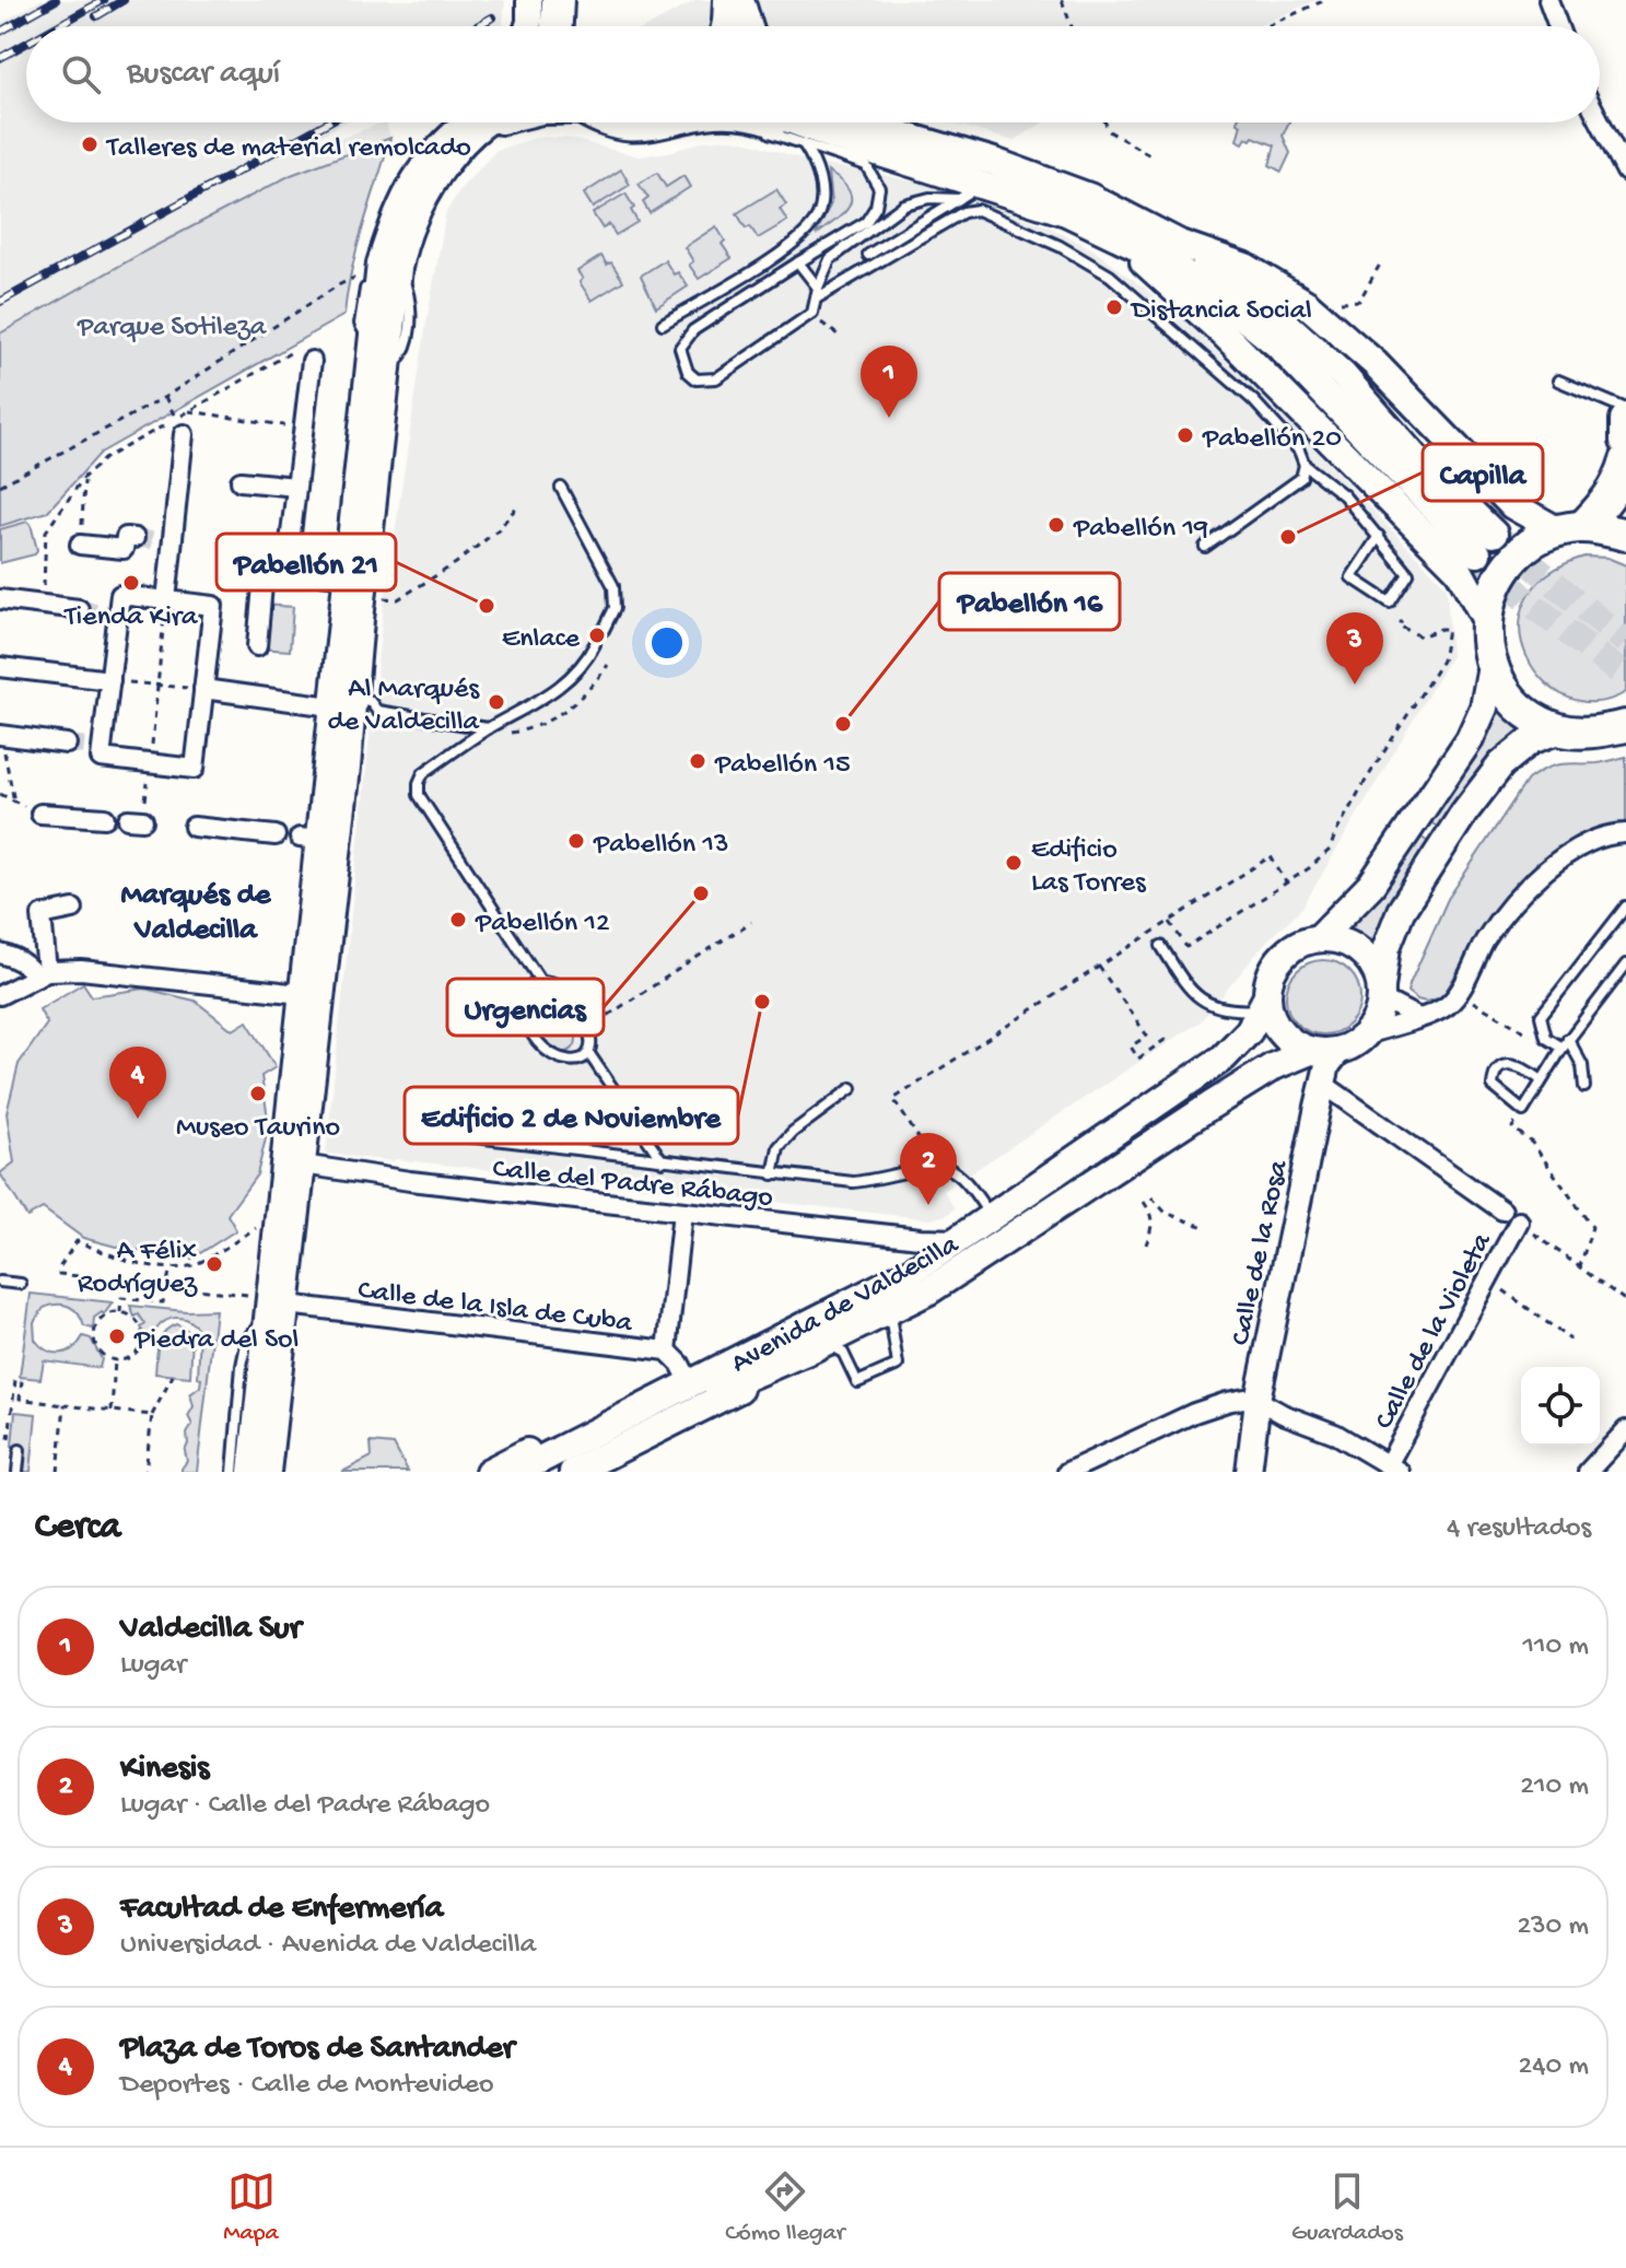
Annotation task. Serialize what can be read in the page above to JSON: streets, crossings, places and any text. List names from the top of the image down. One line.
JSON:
{"streets":{"main road":["Calle de la Rosa","Avenida de Valdecilla"],"street":["Calle del Padre Rábago","Calle de la Isla de Cuba","Calle de la Violeta"]},"crossings":[["Calle del Padre Rábago","Avenida de Valdecilla"],["Calle de la Rosa","Avenida de Valdecilla"]],"districts":["Marqués de Valdecilla"],"parks":["Parque Sotileza"],"places":["Talleres de material remolcado","Distancia Social","Pabellón 20","Pabellón 19","Capilla","Tienda Kira","Pabellón 21","Enlace","Al Marqués de Valdecilla","Pabellón 16","Pabellón 15","Pabellón 13","Edificio Las Torres","Urgencias","Pabellón 12","Edificio 2 de Noviembre","Museo Taurino","A Félix Rodríguez","Piedra del Sol"],"page":{"search":"Buscar aquí","pins":["1","3","4","2"],"heading":["Cerca","4 resultados"],"list":[{"mark":"1","name":"Valdecilla Sur","note":"Lugar","value":"110 m"},{"mark":"2","name":"Kinesis","note":"Lugar · Calle del Padre Rábago","value":"210 m"},{"mark":"3","name":"Facultad de Enfermería","note":"Universidad · Avenida de Valdecilla","value":"230 m"},{"mark":"4","name":"Plaza de Toros de Santander","note":"Deportes · Calle de Montevideo","value":"240 m"}],"nav":["Mapa","Cómo llegar","Guardados"]}}
